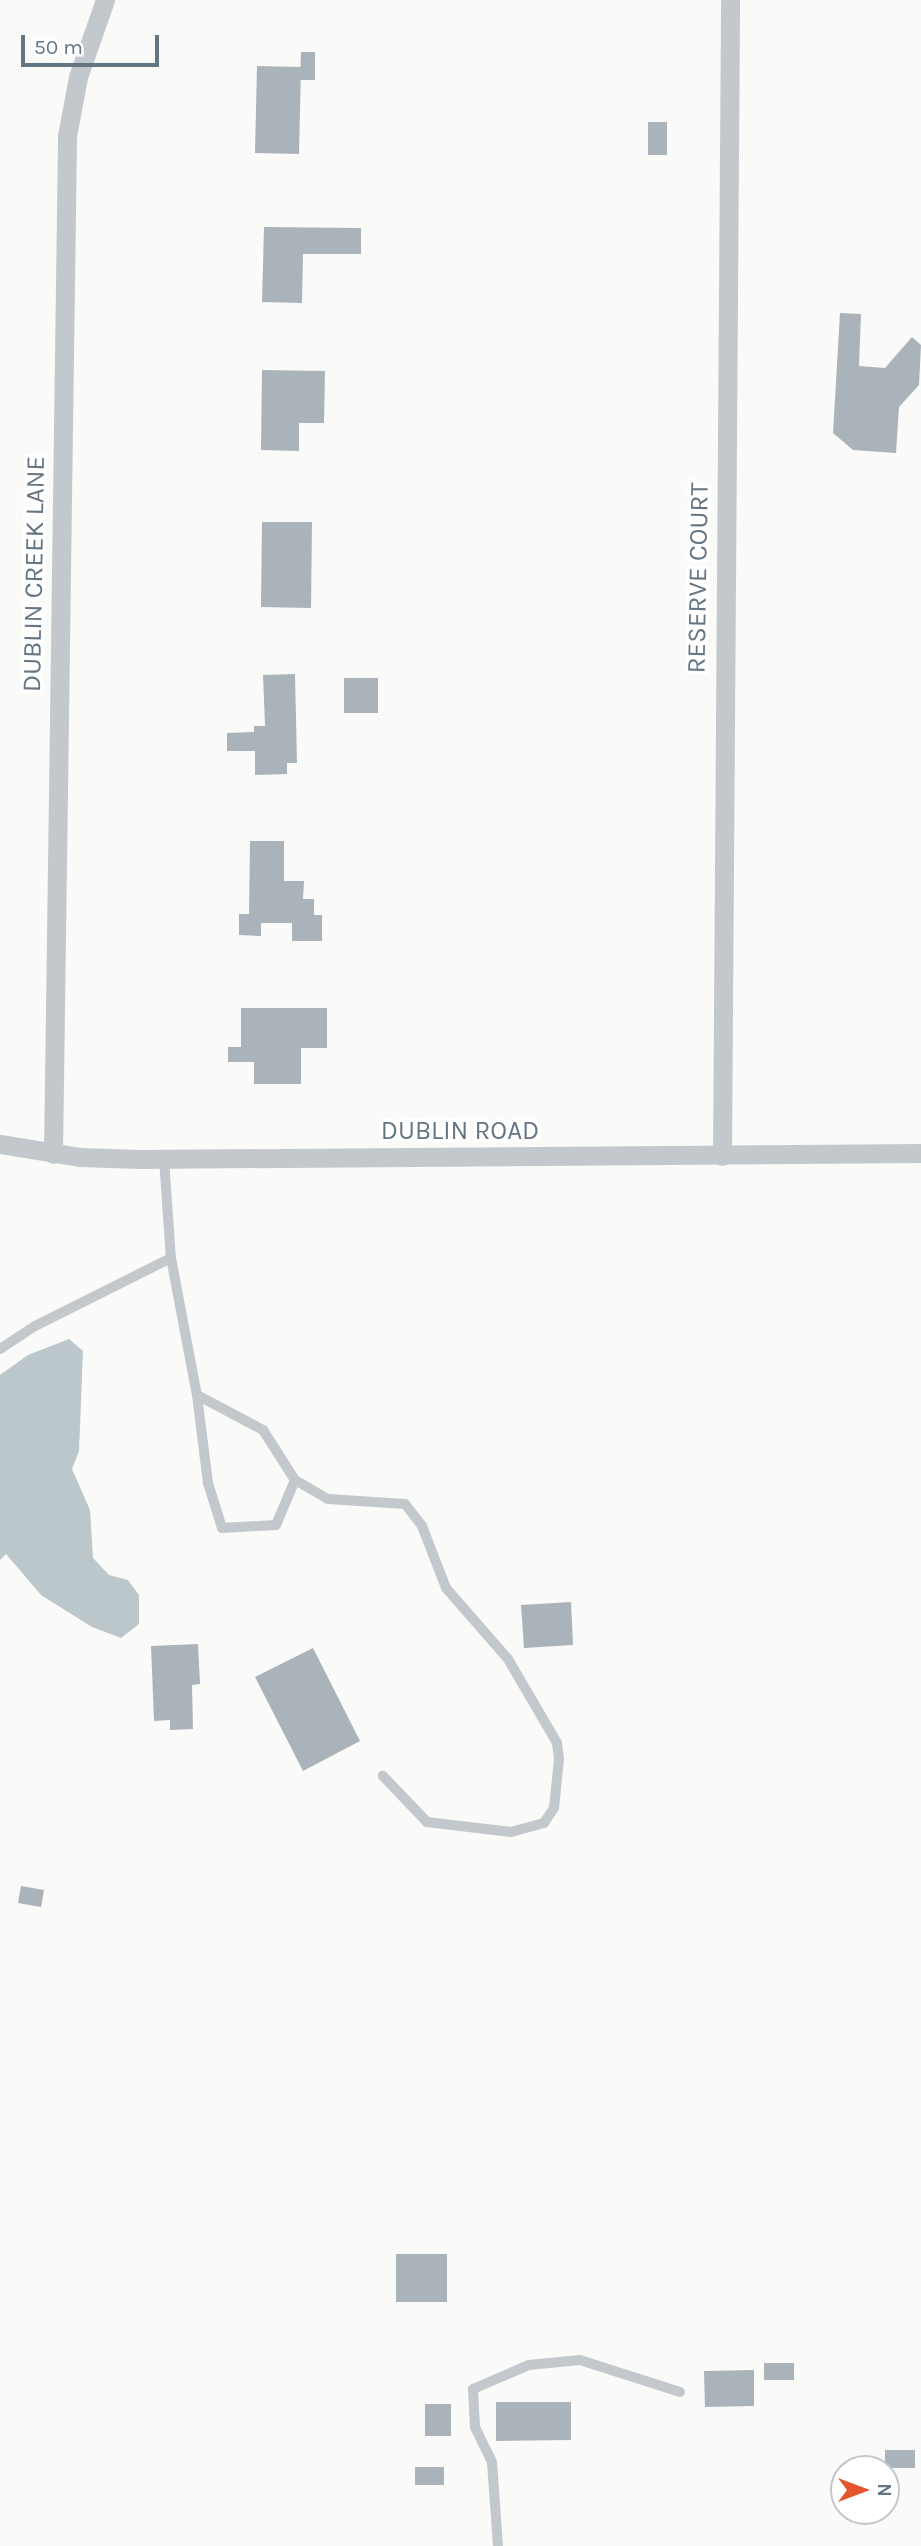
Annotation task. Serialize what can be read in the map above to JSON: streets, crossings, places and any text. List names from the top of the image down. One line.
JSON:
{"streets":{"street":["DUBLIN CREEK LANE","RESERVE COURT","DUBLIN ROAD"]},"crossings":[["DUBLIN CREEK LANE","DUBLIN ROAD"],["RESERVE COURT","DUBLIN ROAD"]],"scale_bar":"50 m","north":"right"}
